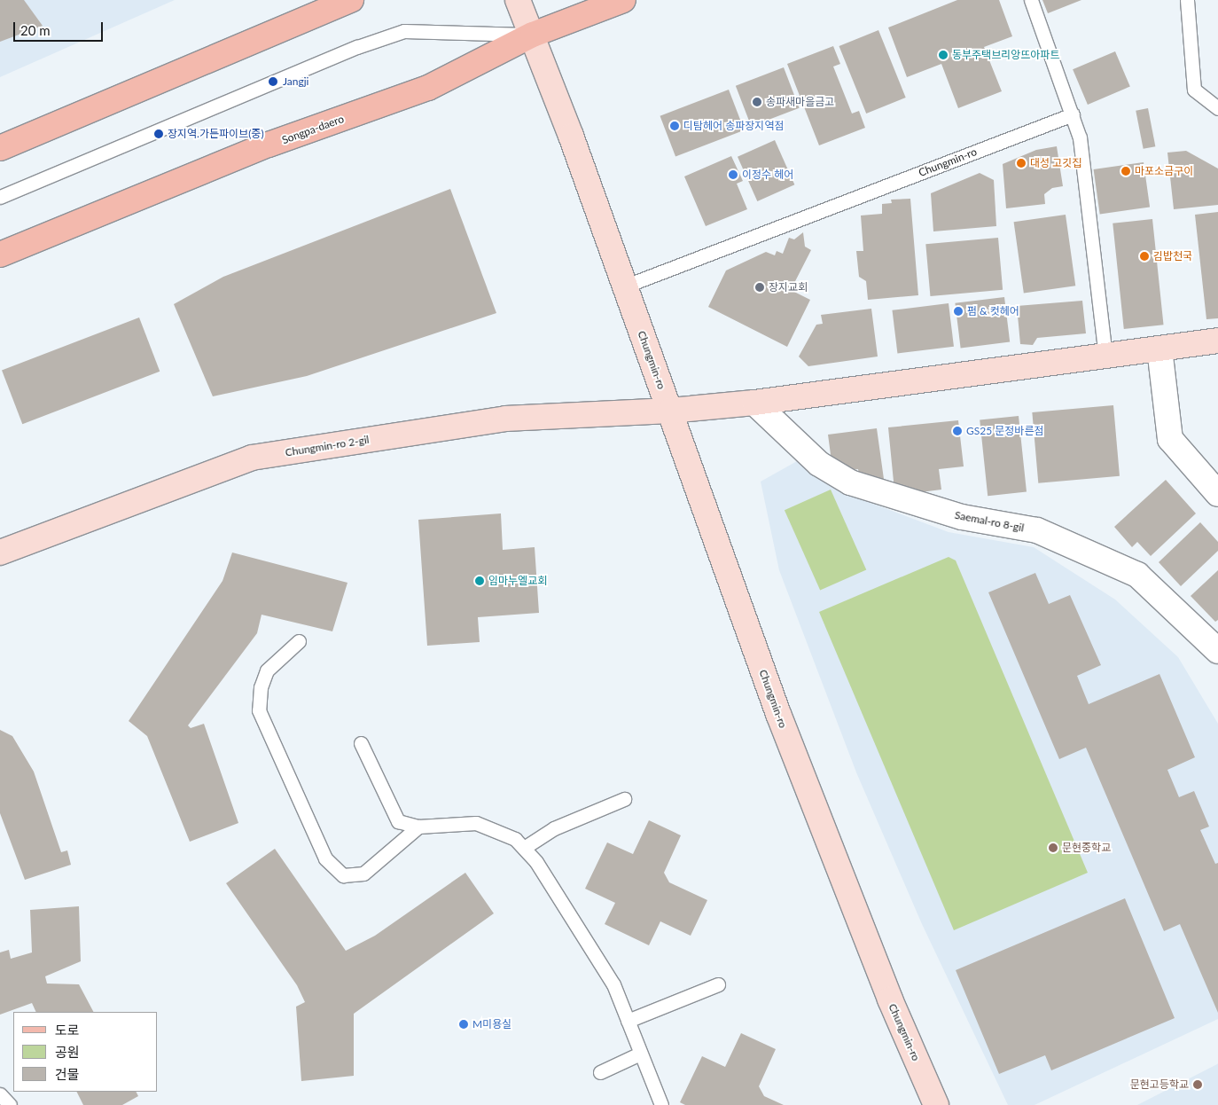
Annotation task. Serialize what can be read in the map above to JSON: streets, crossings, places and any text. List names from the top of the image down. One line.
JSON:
{"streets":{"main road":["Songpa-daero"],"street":["Chungmin-ro","Chungmin-ro 2-gil","Saemal-ro 8-gil"]},"crossings":[["Songpa-daero","Chungmin-ro"],["Chungmin-ro","Chungmin-ro 2-gil"]],"places":["동부주택브리앙뜨아파트","Jangji","송파새마을금고","디탐헤어 송파장지역점","장지역.가든파이브(중)","대성 고깃집","마포소금구이","이정수 헤어","김밥천국","장지교회","펌 & 컷헤어","GS25 문정바른점","임마누엘교회","문현중학교","M미용실","문현고등학교"],"legend":["도로","공원","건물"],"scale_bar":"20 m"}
